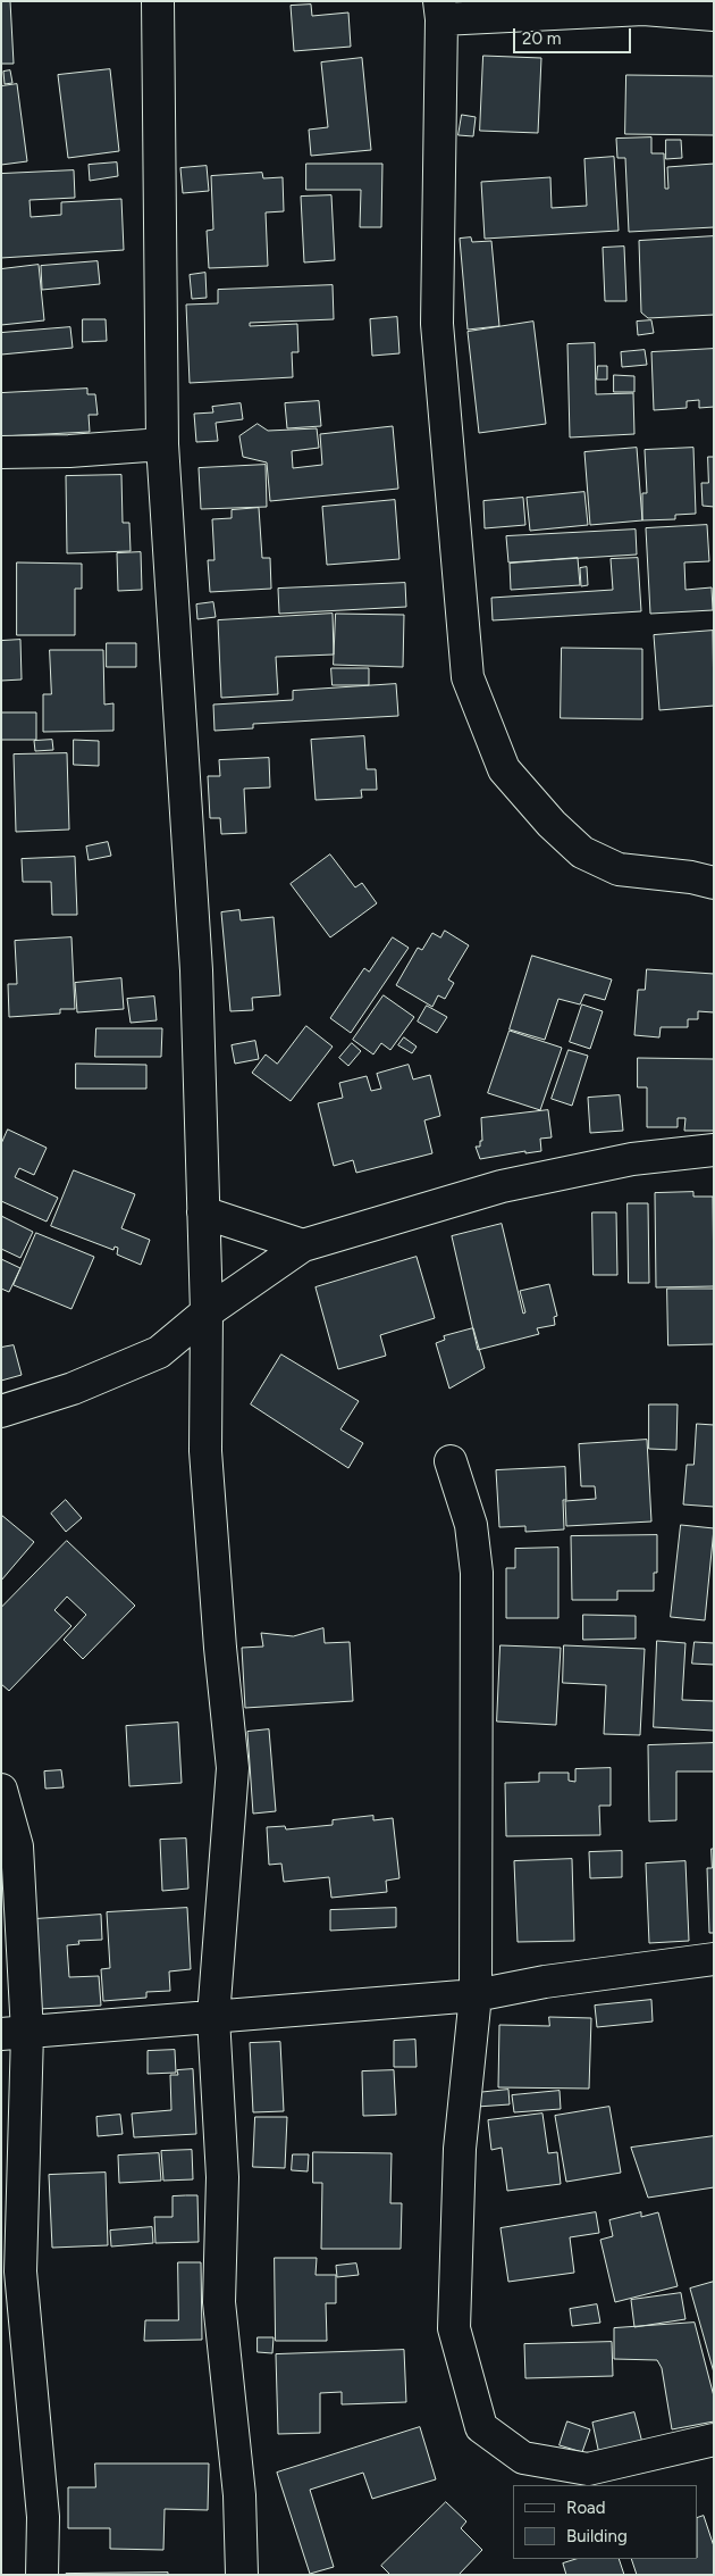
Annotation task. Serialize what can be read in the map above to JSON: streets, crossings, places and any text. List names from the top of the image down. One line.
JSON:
{"legend":["Road","Building"],"scale_bar":"20 m"}
